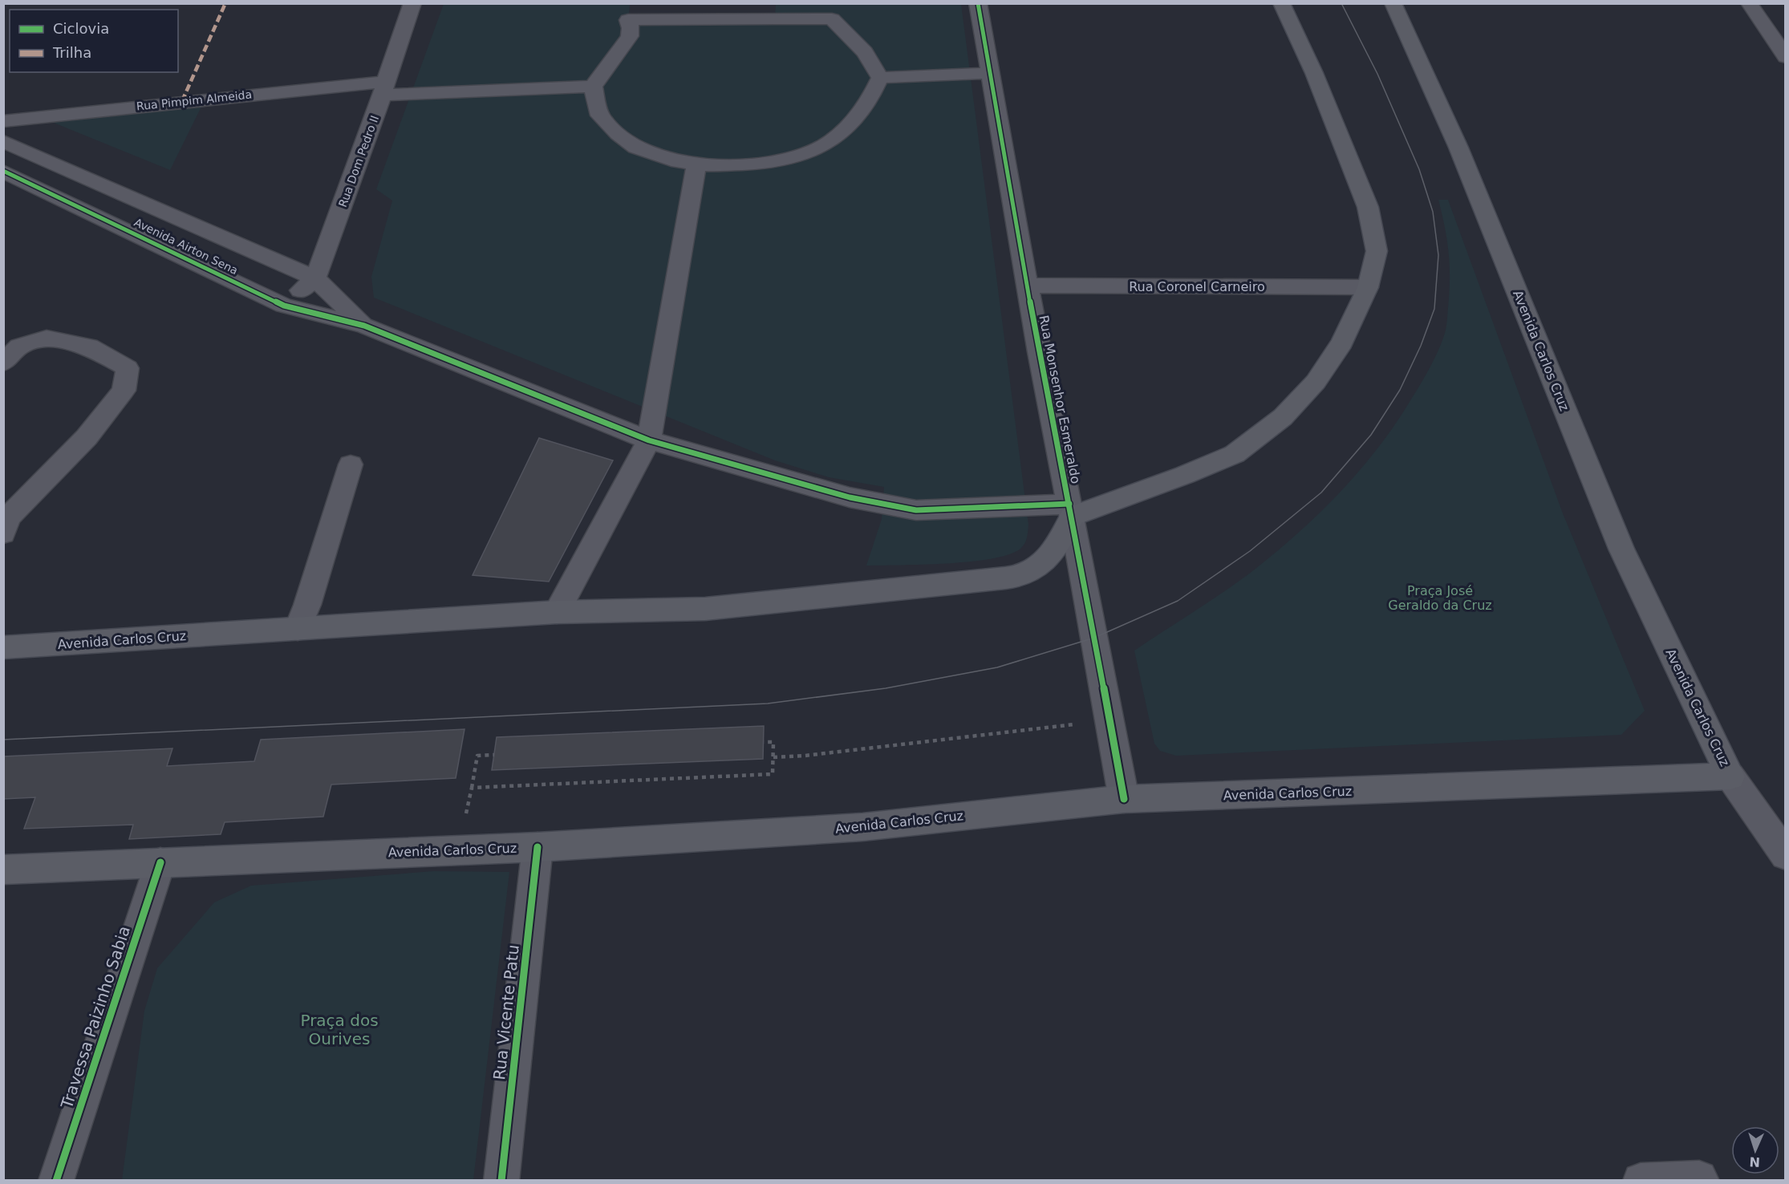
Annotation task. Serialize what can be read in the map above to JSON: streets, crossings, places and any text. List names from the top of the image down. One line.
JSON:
{"streets":{"main road":["Avenida Carlos Cruz"],"street":["Rua Pimpim Almeida","Rua Dom Pedro II","Avenida Airton Sena","Rua Coronel Carneiro","Rua Monsenhor Esmeraldo","Rua Vicente Patu","Travessa Paizinho Sabia"]},"crossings":[["Rua Pimpim Almeida","Rua Dom Pedro II"],["Rua Dom Pedro II","Avenida Airton Sena"],["Rua Coronel Carneiro","Rua Monsenhor Esmeraldo"],["Avenida Carlos Cruz","Rua Monsenhor Esmeraldo"],["Avenida Carlos Cruz","Rua Vicente Patu"],["Avenida Carlos Cruz","Travessa Paizinho Sabia"]],"parks":["Praça José Geraldo da Cruz","Praça dos Ourives"],"legend":["Ciclovia","Trilha"],"north":"bottom"}
